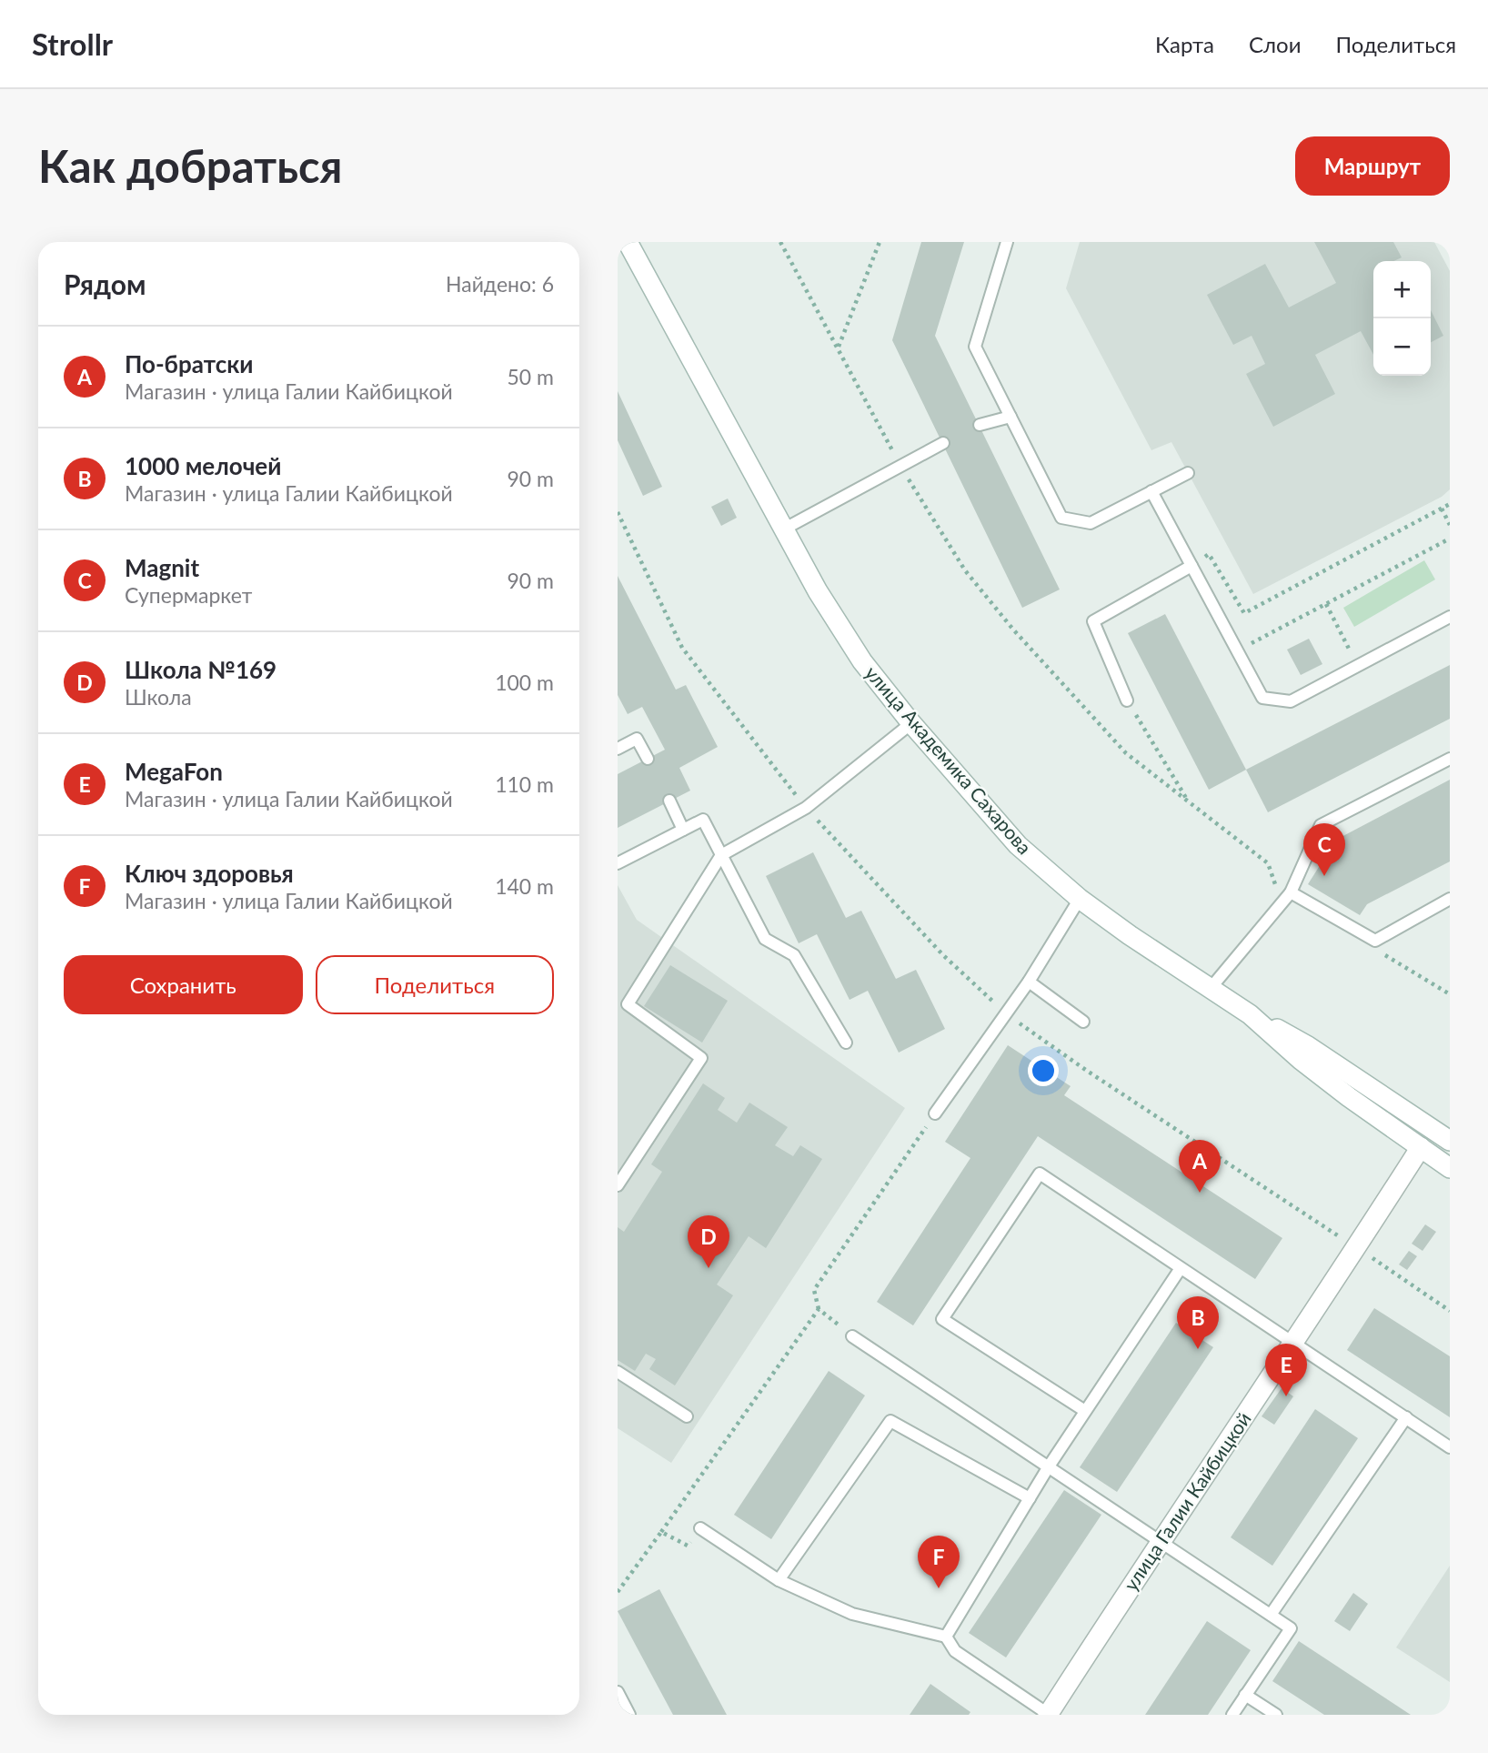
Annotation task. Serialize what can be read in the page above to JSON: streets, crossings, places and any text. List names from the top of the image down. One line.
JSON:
{"streets":{"main road":["улица Академика Сахарова","улица Галии Кайбицкой"]},"crossings":[["улица Академика Сахарова","улица Галии Кайбицкой"]],"page":{"header":"Strollr","nav":["Карта","Слои","Поделиться"],"buttons":["Маршрут",["Сохранить","Поделиться"]],"title":"Как добраться","heading":["Рядом","Найдено: 6"],"map_buttons":["+","−"],"list":[{"mark":"A","name":"По-братски","note":"Магазин · улица Галии Кайбицкой","value":"50 m"},{"mark":"B","name":"1000 мелочей","note":"Магазин · улица Галии Кайбицкой","value":"90 m"},{"mark":"C","name":"Magnit","note":"Супермаркет","value":"90 m"},{"mark":"D","name":"Школа №169","note":"Школа","value":"100 m"},{"mark":"E","name":"MegaFon","note":"Магазин · улица Галии Кайбицкой","value":"110 m"},{"mark":"F","name":"Ключ здоровья","note":"Магазин · улица Галии Кайбицкой","value":"140 m"}],"pins":["C","A","D","B","E","F"]}}
